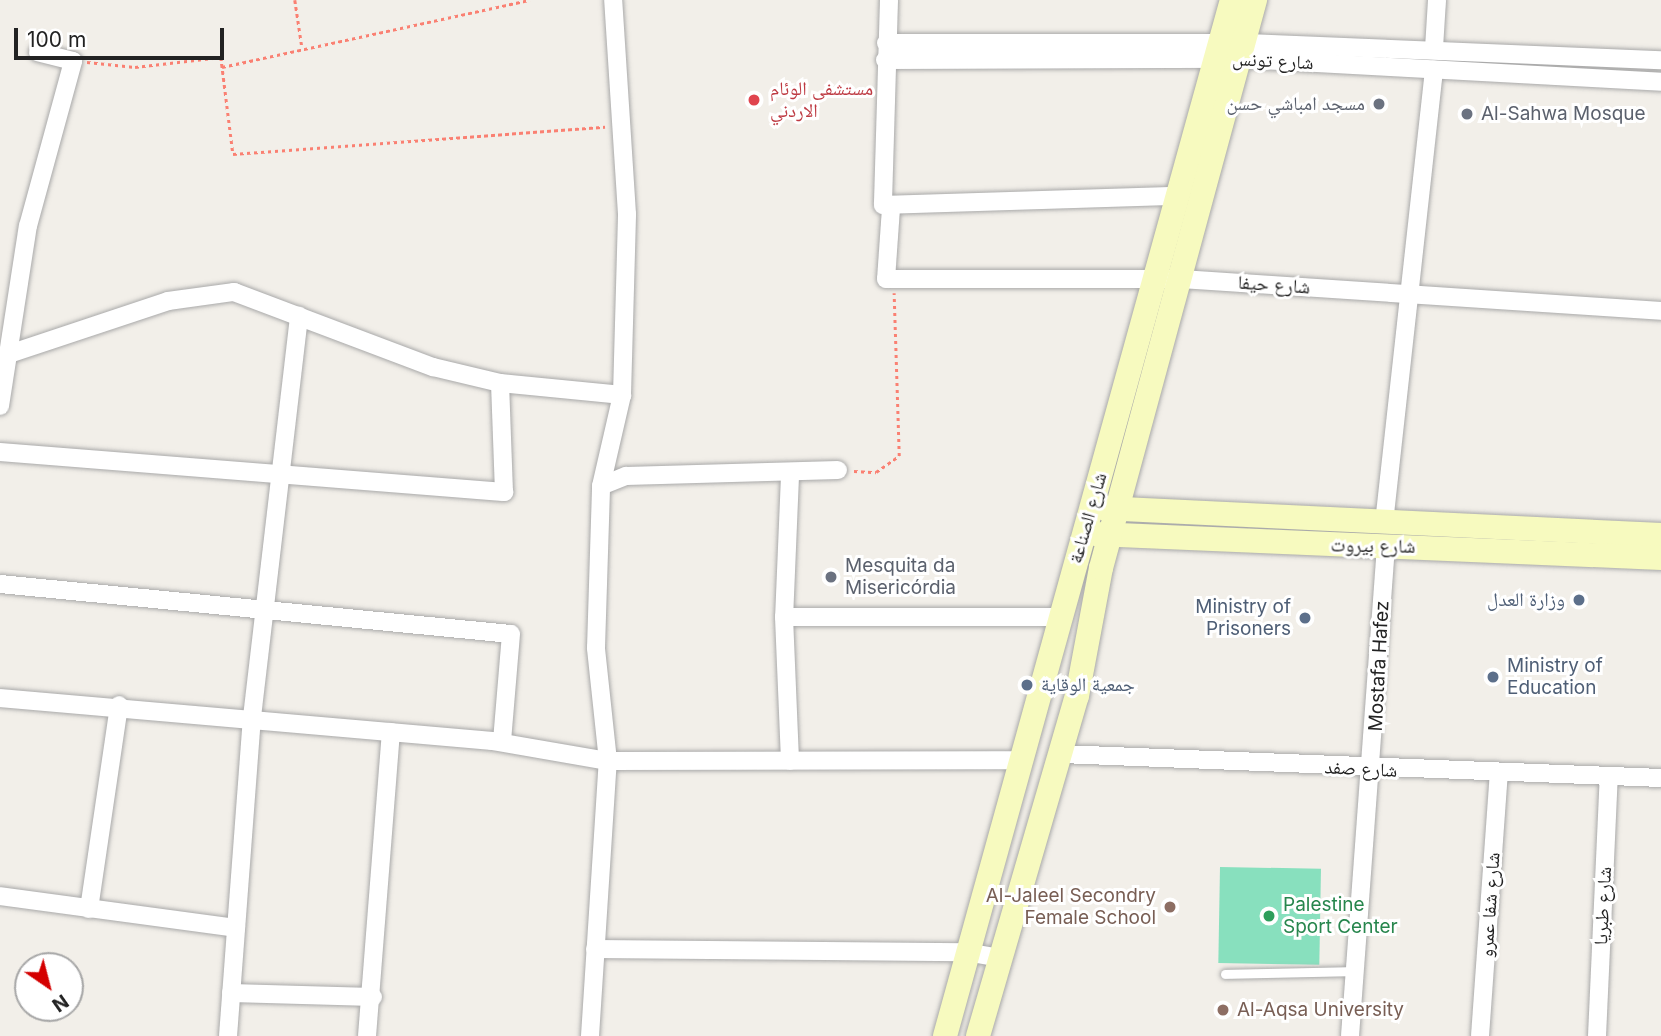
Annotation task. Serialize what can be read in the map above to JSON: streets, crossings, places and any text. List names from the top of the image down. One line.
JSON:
{"streets":{"main road":["شارع الصناعة","شارع بيروت"],"street":["شارع تونس","شارع حيفا","Mostafa Hafez","شارع صفد","شارع شفا عمرو","شارع طبريا"]},"crossings":[["شارع تونس","شارع الصناعة"],["شارع تونس","Mostafa Hafez"],["شارع حيفا","شارع الصناعة"],["شارع حيفا","Mostafa Hafez"],["شارع الصناعة","شارع بيروت"],["شارع الصناعة","شارع صفد"],["شارع بيروت","Mostafa Hafez"],["Mostafa Hafez","شارع صفد"],["شارع صفد","شارع شفا عمرو"],["شارع صفد","شارع طبريا"]],"places":["مستشفى الوئام الاردني","مسجد امباشي حسن","Al-Sahwa Mosque","Mesquita da Misericórdia","وزارة العدل","Ministry of Prisoners","Ministry of Education","جمعية الوقاية","Al-Jaleel Secondry Female School","Palestine Sport Center","Al-Aqsa University"],"scale_bar":"100 m","north":"bottom right"}
